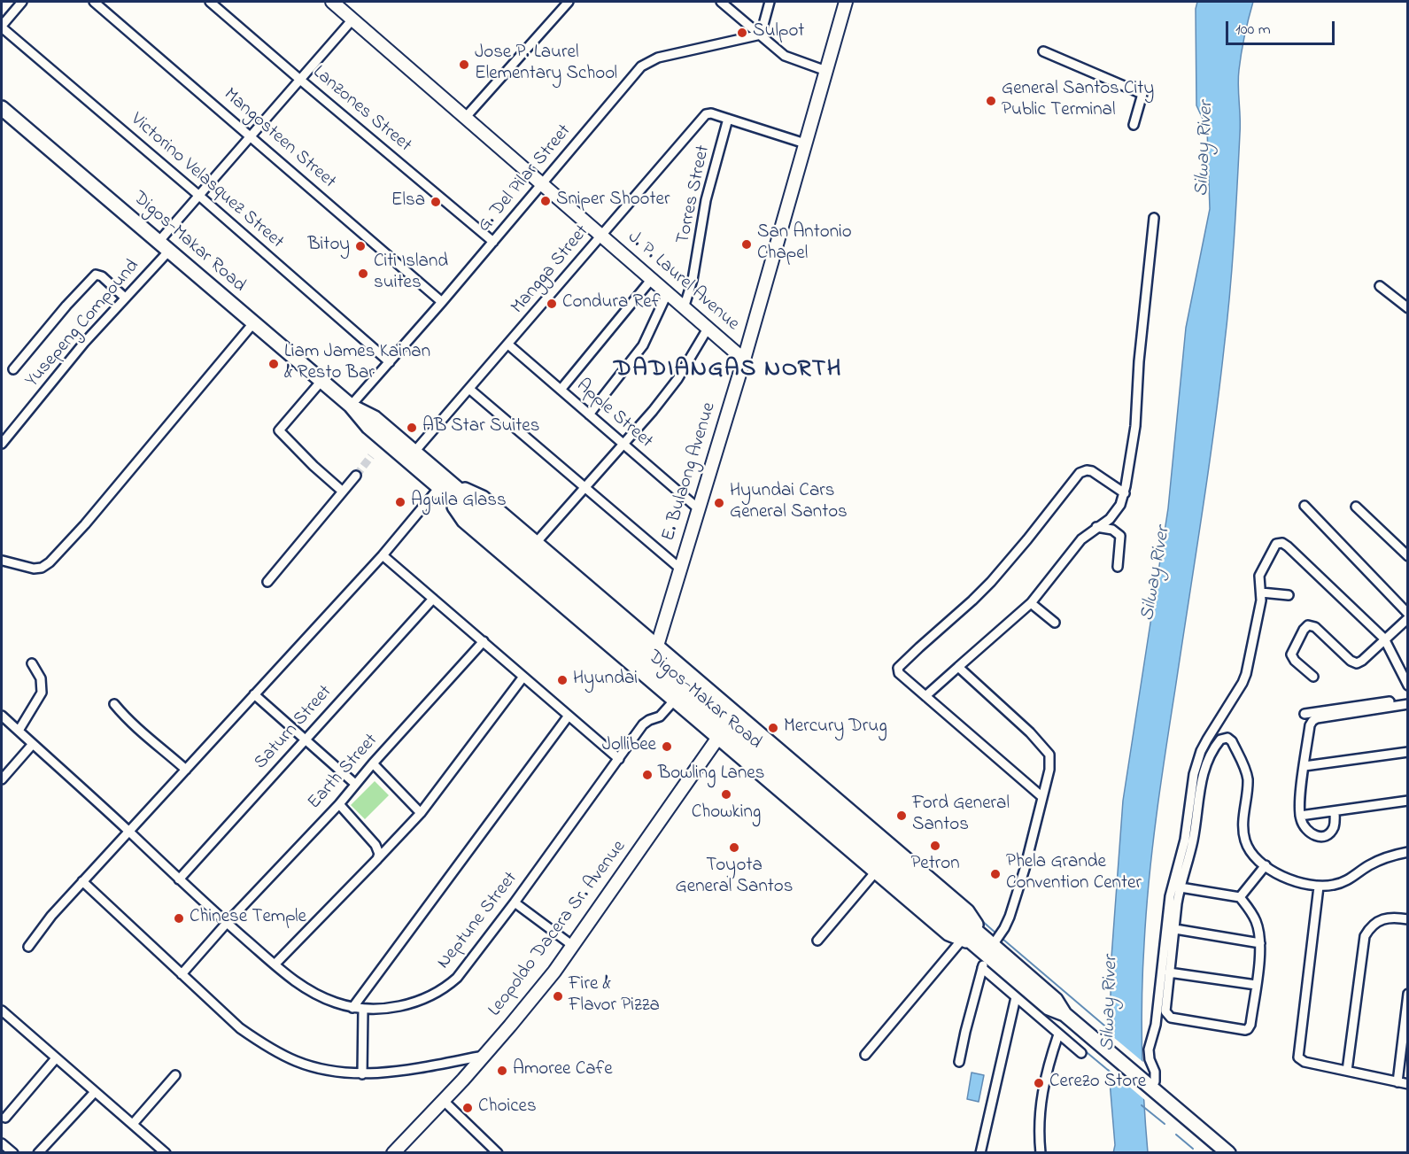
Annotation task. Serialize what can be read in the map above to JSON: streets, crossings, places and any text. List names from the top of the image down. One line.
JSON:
{"streets":{"main road":["Digos-Makar Road","J. P. Laurel Avenue","E. Bulaong Avenue","Leopoldo Dacera Sr. Avenue"],"street":["Lanzones Street","Mangosteen Street","G. Del Pilar Street","Victorino Velasquez Street","Torres Street","Mangga Street","Yusepeng Compound","Apple Street","Saturn Street","Earth Street","Neptune Street"]},"crossings":[["Lanzones Street","G. Del Pilar Street"],["Mangosteen Street","G. Del Pilar Street"],["G. Del Pilar Street","Victorino Velasquez Street"],["G. Del Pilar Street","Digos-Makar Road"],["G. Del Pilar Street","J. P. Laurel Avenue"],["Torres Street","Mangga Street"],["Torres Street","J. P. Laurel Avenue"],["Digos-Makar Road","Mangga Street"],["Digos-Makar Road","Yusepeng Compound"],["Digos-Makar Road","E. Bulaong Avenue"],["Digos-Makar Road","Neptune Street"],["Digos-Makar Road","Leopoldo Dacera Sr. Avenue"],["Mangga Street","J. P. Laurel Avenue"],["Mangga Street","Apple Street"],["Mangga Street","E. Bulaong Avenue"],["J. P. Laurel Avenue","E. Bulaong Avenue"],["Apple Street","E. Bulaong Avenue"],["Saturn Street","Neptune Street"],["Earth Street","Neptune Street"]],"districts":["DADIANGAS NORTH"],"water":["Silway River"],"places":["Sulpot","Jose P. Laurel Elementary School","General Santos City Public Terminal","Sniper Shooter","Elsa","San Antonio Chapel","Bitoy","Citi Island suites","Condura Ref","Liam James Kainan & Resto Bar","AB Star Suites","Aguila Glass","Hyundai Cars General Santos","Hyundai","Mercury Drug","Jollibee","Bowling Lanes","Chowking","Ford General Santos","Petron","Toyota General Santos","Phela Grande Convention Center","Chinese Temple","Fire & Flavor Pizza","Amoree Cafe","Cerezo Store","Choices"],"scale_bar":"100 m"}
